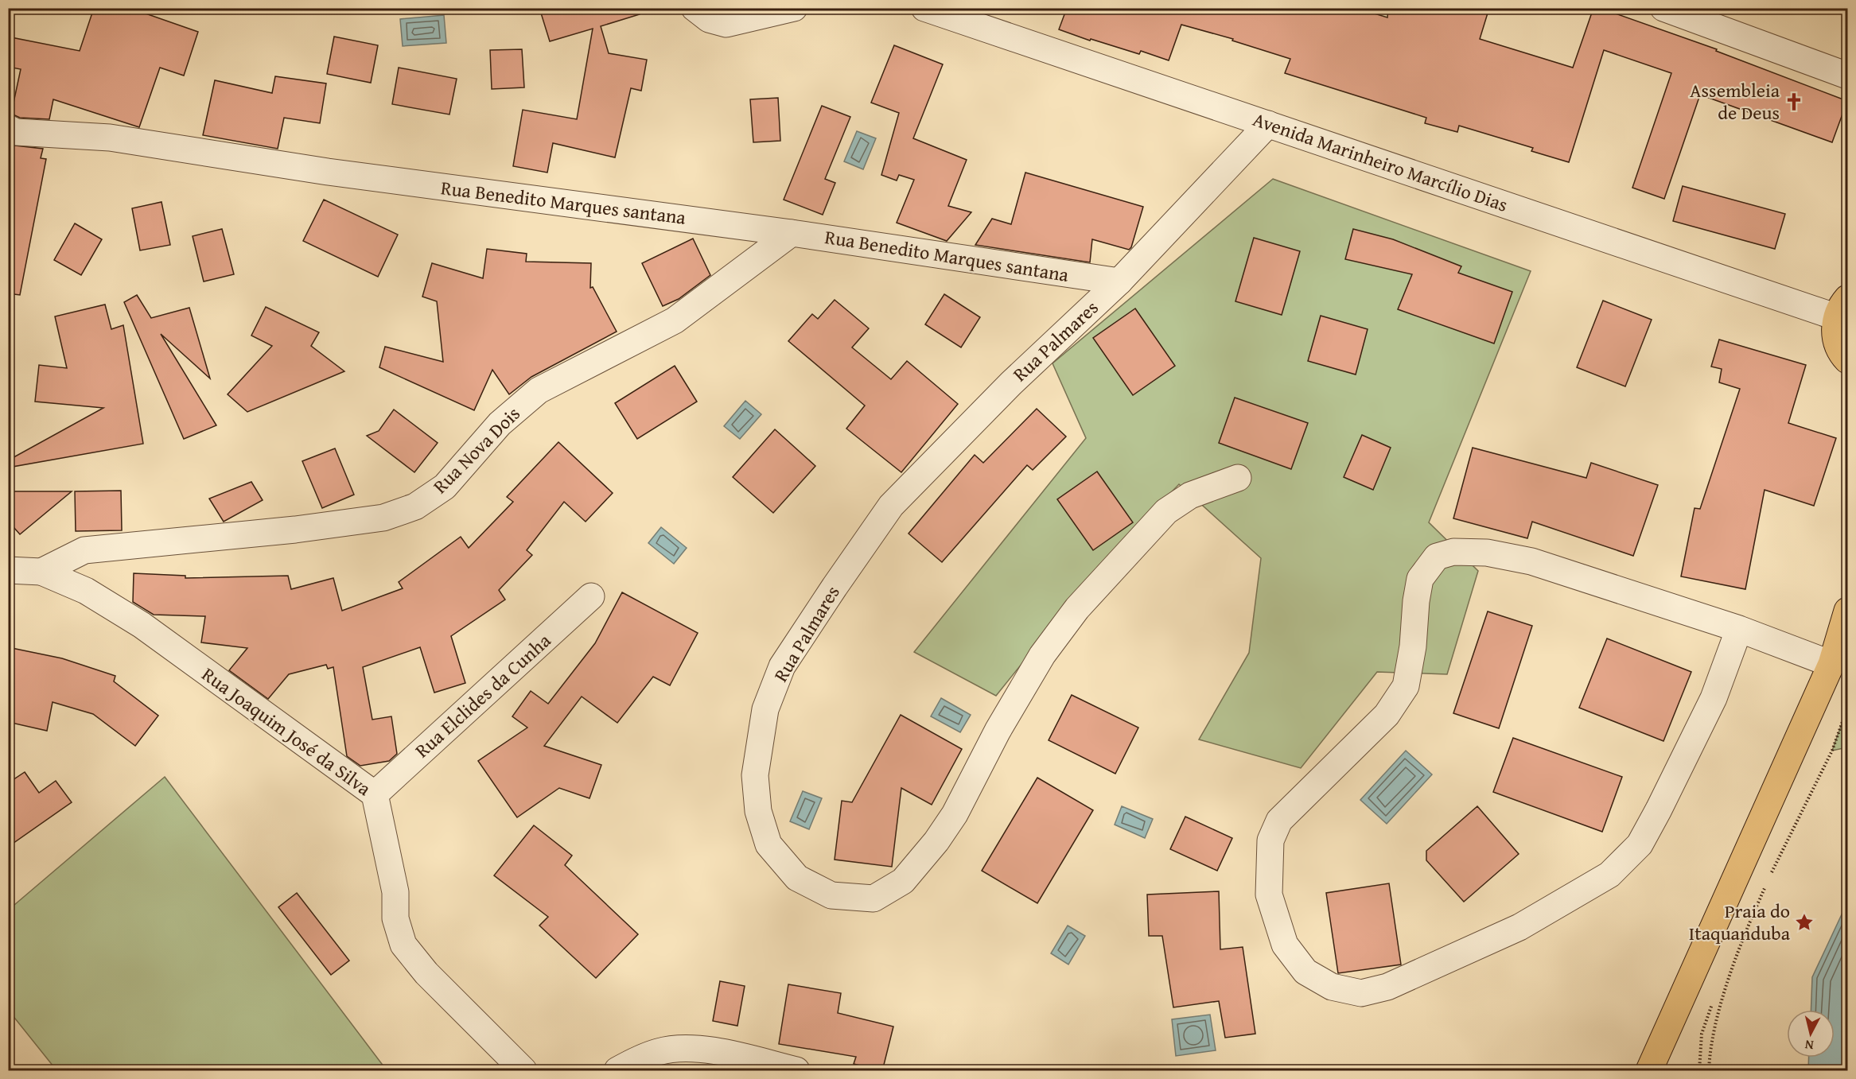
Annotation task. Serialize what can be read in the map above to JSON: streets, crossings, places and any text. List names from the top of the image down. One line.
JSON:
{"streets":{"street":["Avenida Marinheiro Marcílio Dias","Rua Benedito Marques santana","Rua Palmares","Rua Nova Dois","Rua Elclides da Cunha","Rua Joaquim José da Silva"]},"crossings":[["Avenida Marinheiro Marcílio Dias","Rua Palmares"],["Rua Benedito Marques santana","Rua Palmares"],["Rua Benedito Marques santana","Rua Nova Dois"],["Rua Nova Dois","Rua Joaquim José da Silva"],["Rua Elclides da Cunha","Rua Joaquim José da Silva"]],"places":{"church":["Assembleia de Deus"],"place":["Praia do Itaquanduba"]},"north":"bottom"}
